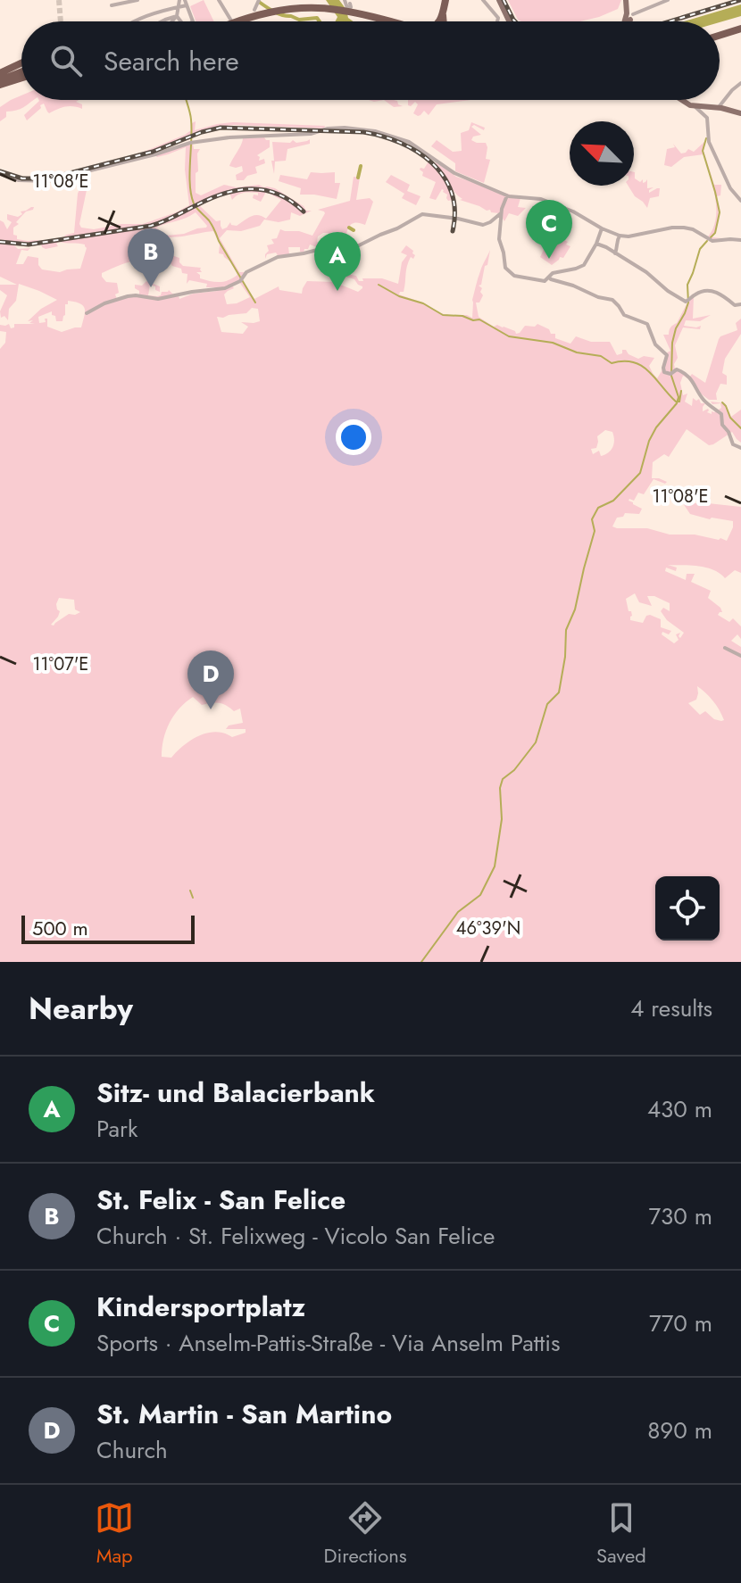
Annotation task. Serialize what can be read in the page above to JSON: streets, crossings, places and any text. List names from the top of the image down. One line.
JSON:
{"scale_bar":"500 m","north":"top left","page":{"search":"Search here","pins":["C","B","A","D"],"scale":"500 m","heading":["Nearby","4 results"],"list":[{"mark":"A","name":"Sitz- und Balacierbank","note":"Park","value":"430 m"},{"mark":"B","name":"St. Felix - San Felice","note":"Church · St. Felixweg - Vicolo San Felice","value":"730 m"},{"mark":"C","name":"Kindersportplatz","note":"Sports · Anselm-Pattis-Straße - Via Anselm Pattis","value":"770 m"},{"mark":"D","name":"St. Martin - San Martino","note":"Church","value":"890 m"}],"nav":["Map","Directions","Saved"]},"coordinates":["11°08'E","11°07'E","46°39'N"]}
